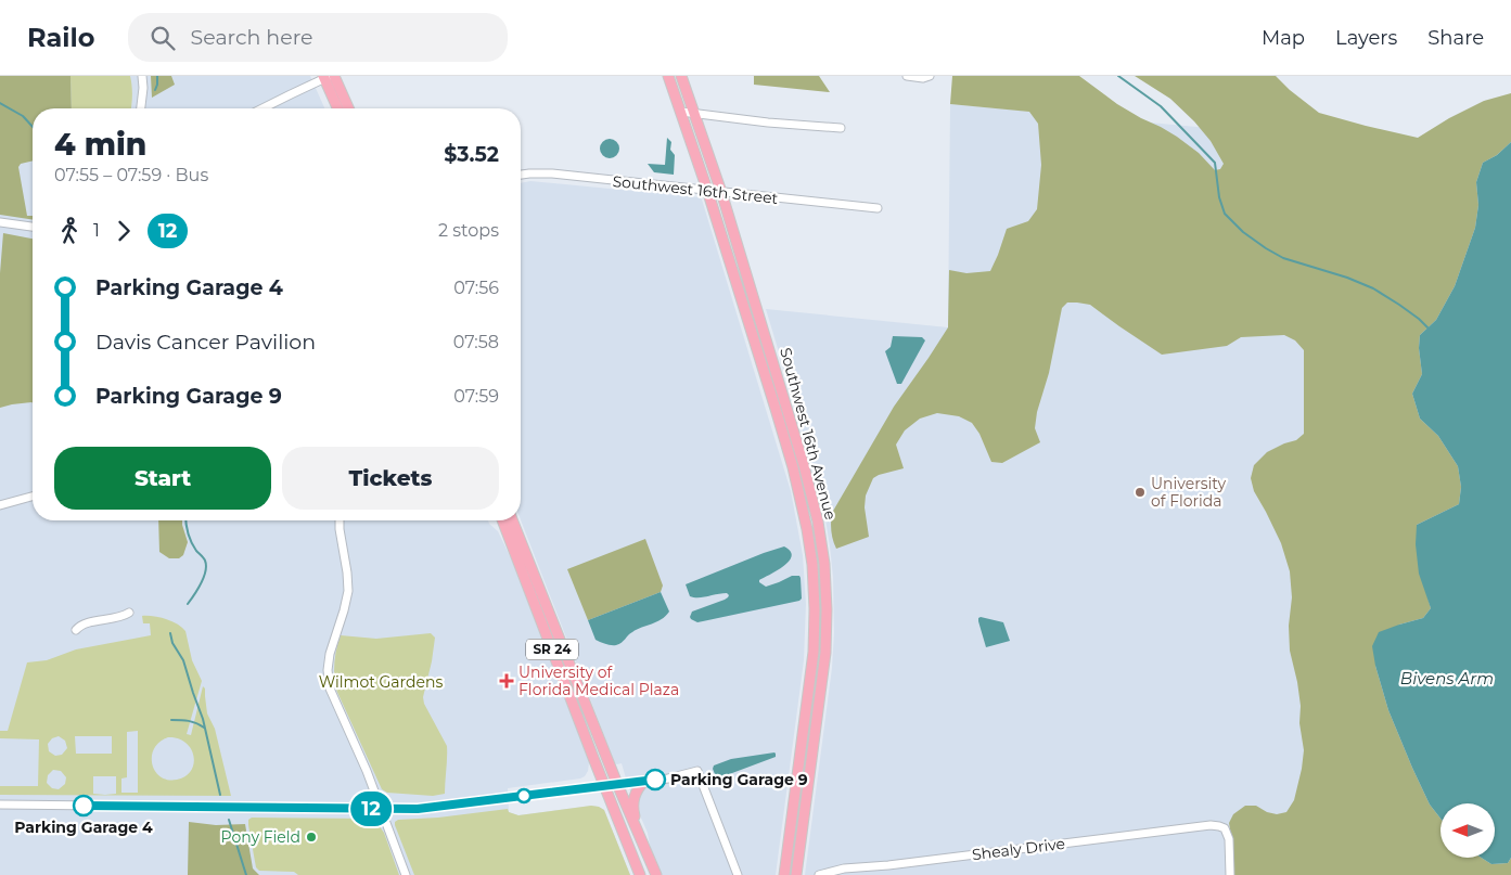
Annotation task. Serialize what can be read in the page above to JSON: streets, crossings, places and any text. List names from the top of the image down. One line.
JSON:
{"streets":{"main road":["Southwest 16th Avenue","SR 24"],"street":["Southwest 16th Street","Shealy Drive"]},"crossings":[["Southwest 16th Street","Southwest 16th Avenue"]],"water":["Bivens Arm"],"parks":["Wilmot Gardens"],"places":{"other":["University of Florida","Parking Garage 9","Parking Garage 4","Pony Field"],"health":["University of Florida Medical Plaza"]},"lines":["bus line 12"],"north":"left","page":{"header":"Railo","search":"Search here","nav":["Map","Layers","Share"],"on_map":"12","heading":["4 min","07:55 – 07:59 · Bus","$3.52"],"legs":["1","12","2 stops"],"list":[{"name":"Parking Garage 4","value":"07:56"},{"name":"Davis Cancer Pavilion","value":"07:58"},{"name":"Parking Garage 9","value":"07:59"}],"buttons":["Start","Tickets"]}}
